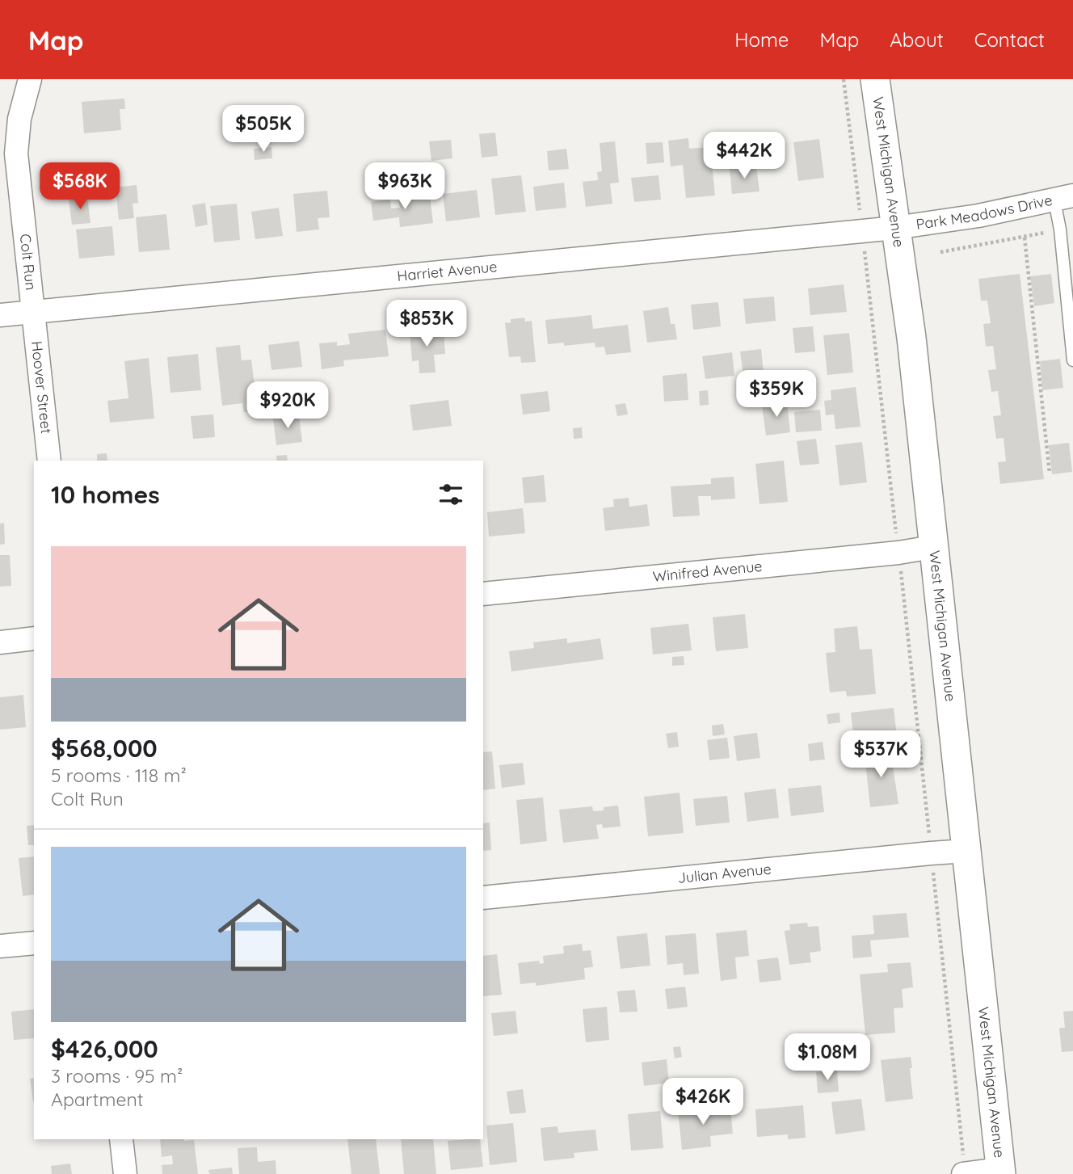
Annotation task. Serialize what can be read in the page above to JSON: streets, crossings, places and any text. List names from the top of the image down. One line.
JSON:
{"streets":{"street":["West Michigan Avenue","Park Meadows Drive","Colt Run","Harriet Avenue","Hoover Street","Winifred Avenue","Julian Avenue"]},"crossings":[["West Michigan Avenue","Park Meadows Drive"],["West Michigan Avenue","Harriet Avenue"],["West Michigan Avenue","Winifred Avenue"],["West Michigan Avenue","Julian Avenue"],["Park Meadows Drive","Harriet Avenue"],["Colt Run","Harriet Avenue"],["Colt Run","Hoover Street"],["Harriet Avenue","Hoover Street"]],"page":{"header":"Map","nav":["Home","Map","About","Contact"],"price":["$505K","$442K","$568K","$963K","$853K","$359K","$920K","$537K","$1.08M","$426K"],"heading":"10 homes","list":[{"name":"$568,000","note":"5 rooms · 118 m² · Colt Run"},{"name":"$426,000","note":"3 rooms · 95 m² · Apartment"}]}}
